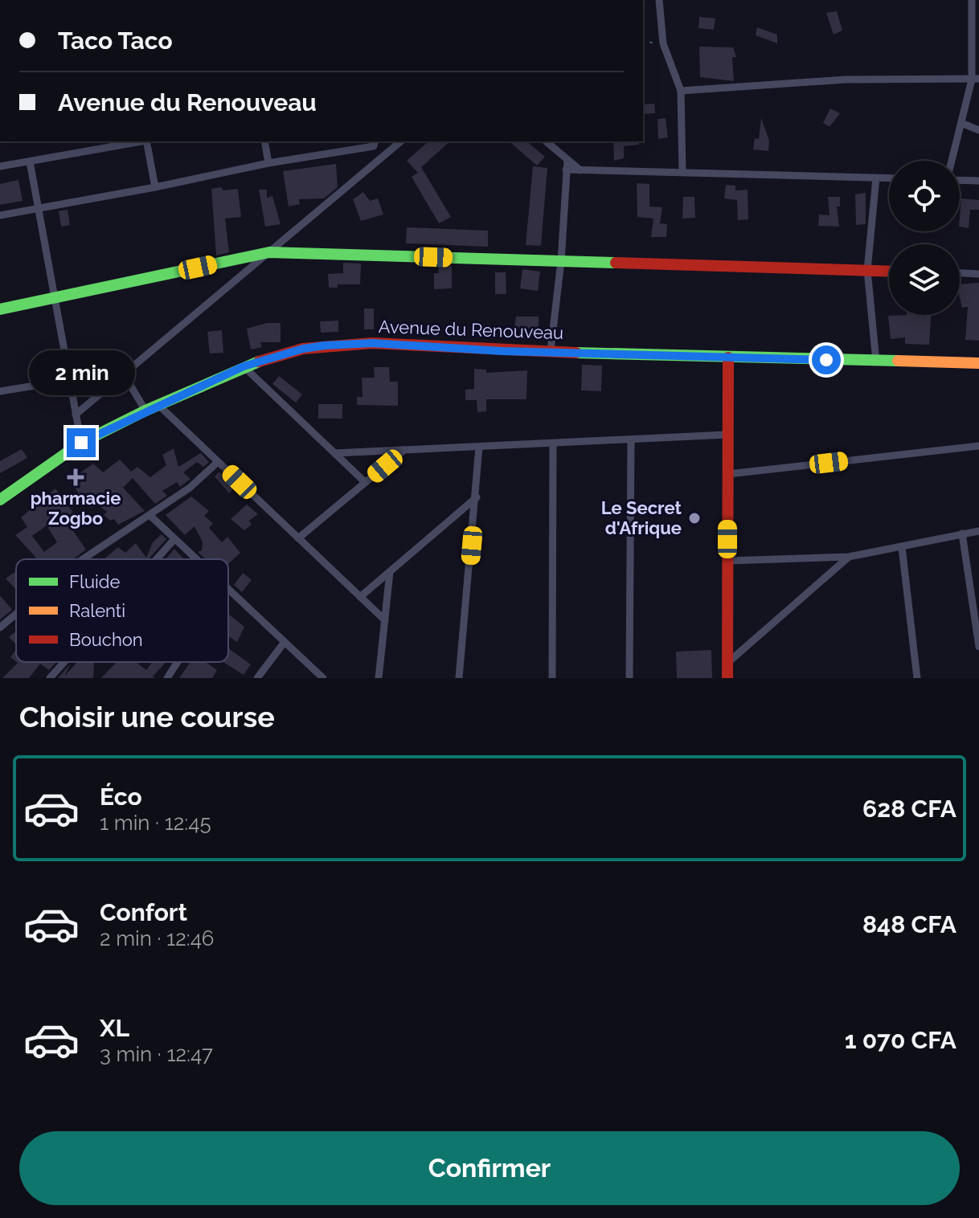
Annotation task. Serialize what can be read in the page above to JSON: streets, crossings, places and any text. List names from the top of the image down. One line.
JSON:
{"streets":{"street":["Avenue du Renouveau"]},"places":{"health":["pharmacie Zogbo"],"other":["Le Secret d'Afrique"]},"legend":["Fluide","Ralenti","Bouchon"],"page":{"banner":["Taco Taco","Avenue du Renouveau"],"bubble":"2 min","heading":"Choisir une course","list":[{"name":"Éco","note":"1 min · 12:45","value":"628 CFA"},{"name":"Confort","note":"2 min · 12:46","value":"848 CFA"},{"name":"XL","note":"3 min · 12:47","value":"1 070 CFA"}],"buttons":"Confirmer"}}
